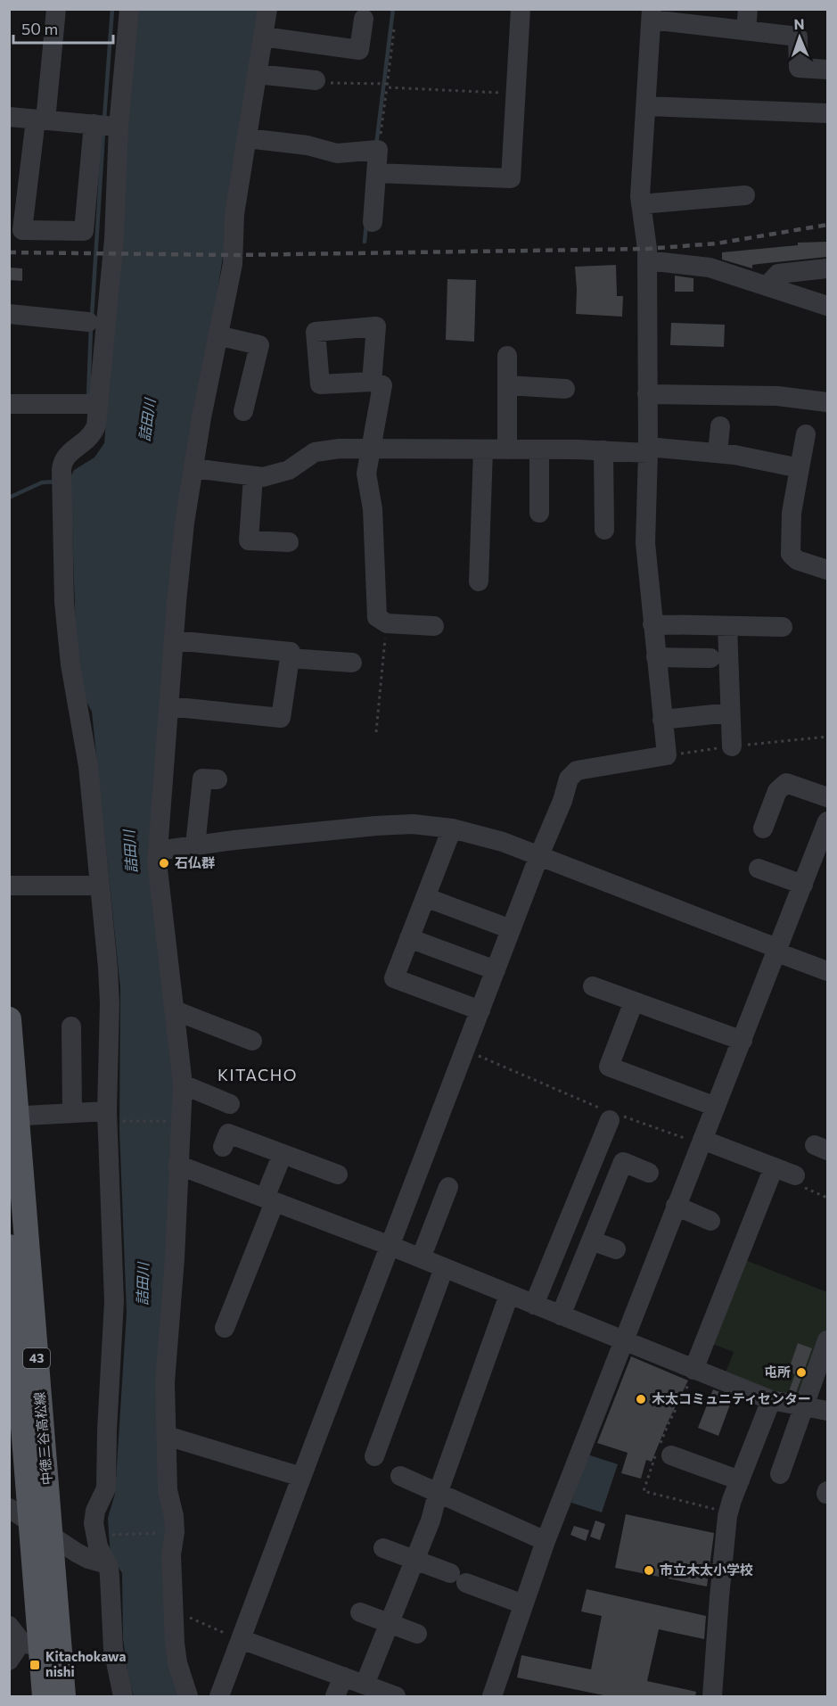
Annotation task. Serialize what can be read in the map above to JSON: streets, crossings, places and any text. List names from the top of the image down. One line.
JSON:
{"streets":{"main road":["43","中徳三谷高松線"]},"districts":["KITACHO"],"water":["詰田川"],"places":{"other":["石仏群","屯所","木太コミュニティセンター","市立木太小学校"],"transit":["Kitachokawa nishi"]},"scale_bar":"50 m","north":"top"}
